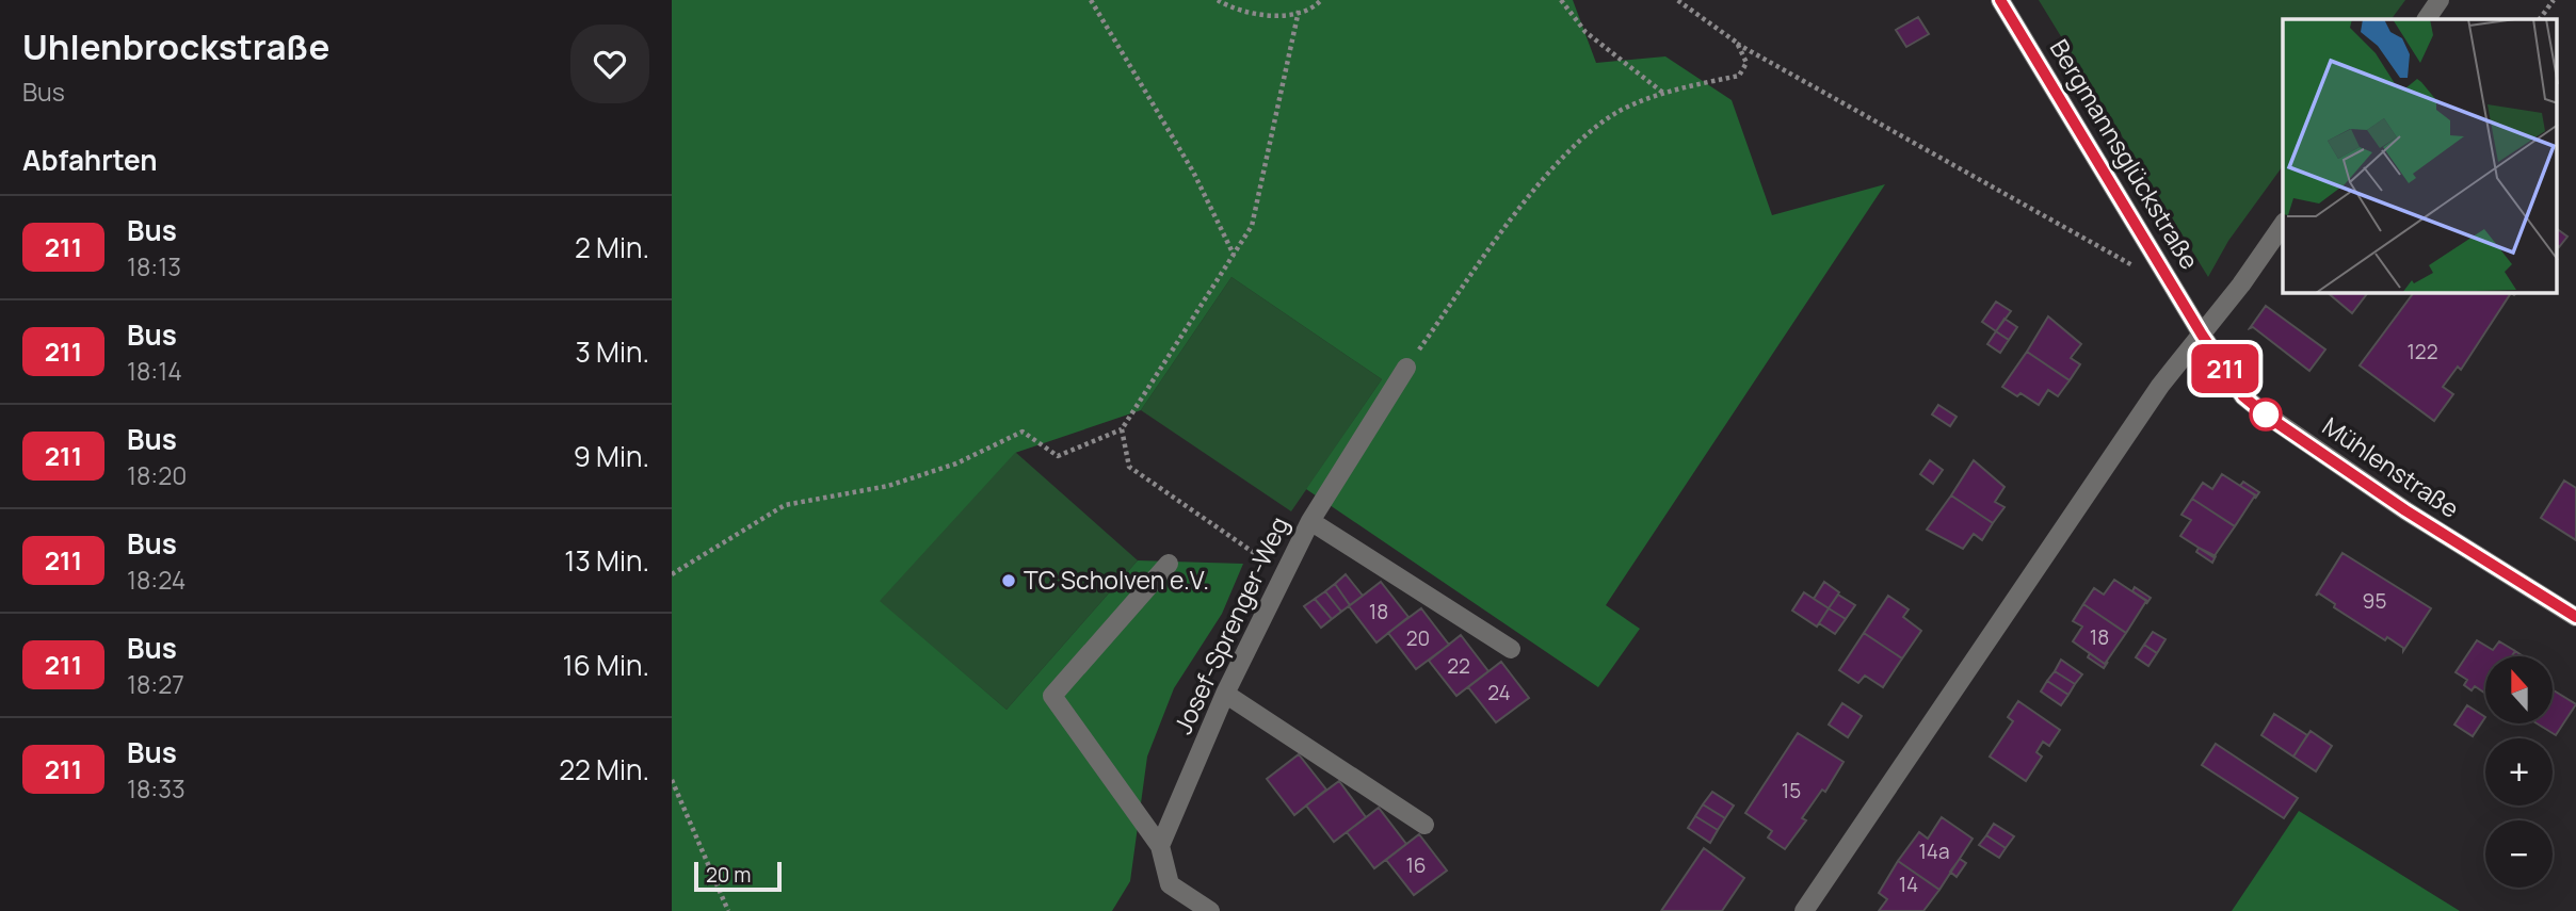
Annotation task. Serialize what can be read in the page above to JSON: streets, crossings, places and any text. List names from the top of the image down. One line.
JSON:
{"streets":{"street":["Bergmannsglückstraße","Mühlenstraße","Josef-Sprenger-Weg"]},"crossings":[["Bergmannsglückstraße","Mühlenstraße"]],"places":["TC Scholven e.V."],"lines":["bus line 211"],"house_numbers":["122","95","18","18","20","22","24","15","14a","16","14"],"scale_bar":"20 m","north":"top","page":{"heading":[["Uhlenbrockstraße","Bus"],"Abfahrten"],"on_map":"211","list":[{"mark":"211","name":"Bus","note":"18:13","value":"2 Min."},{"mark":"211","name":"Bus","note":"18:14","value":"3 Min."},{"mark":"211","name":"Bus","note":"18:20","value":"9 Min."},{"mark":"211","name":"Bus","note":"18:24","value":"13 Min."},{"mark":"211","name":"Bus","note":"18:27","value":"16 Min."},{"mark":"211","name":"Bus","note":"18:33","value":"22 Min."}],"map_buttons":["+","−"],"scale":"20 m"}}
